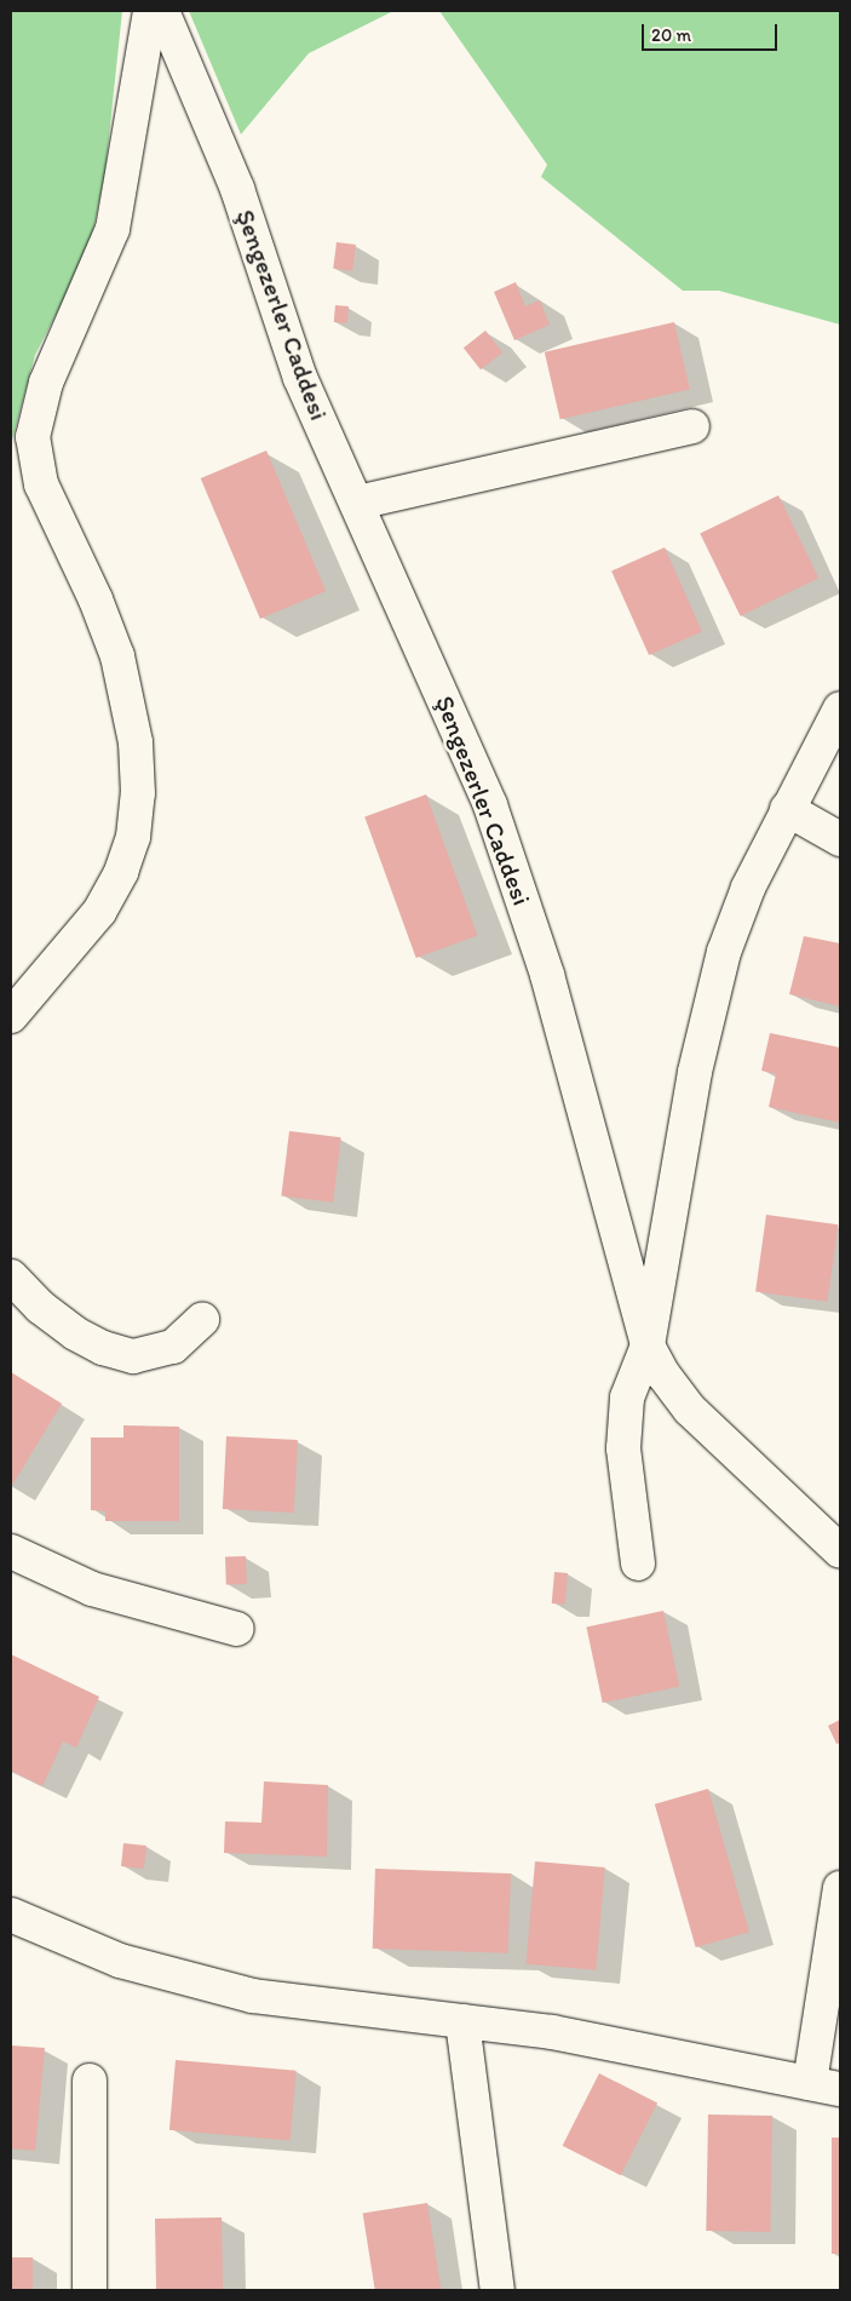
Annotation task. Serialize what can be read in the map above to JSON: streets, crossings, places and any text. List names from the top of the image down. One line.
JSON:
{"streets":{"street":["Şengezerler Caddesi"]},"scale_bar":"20 m"}
